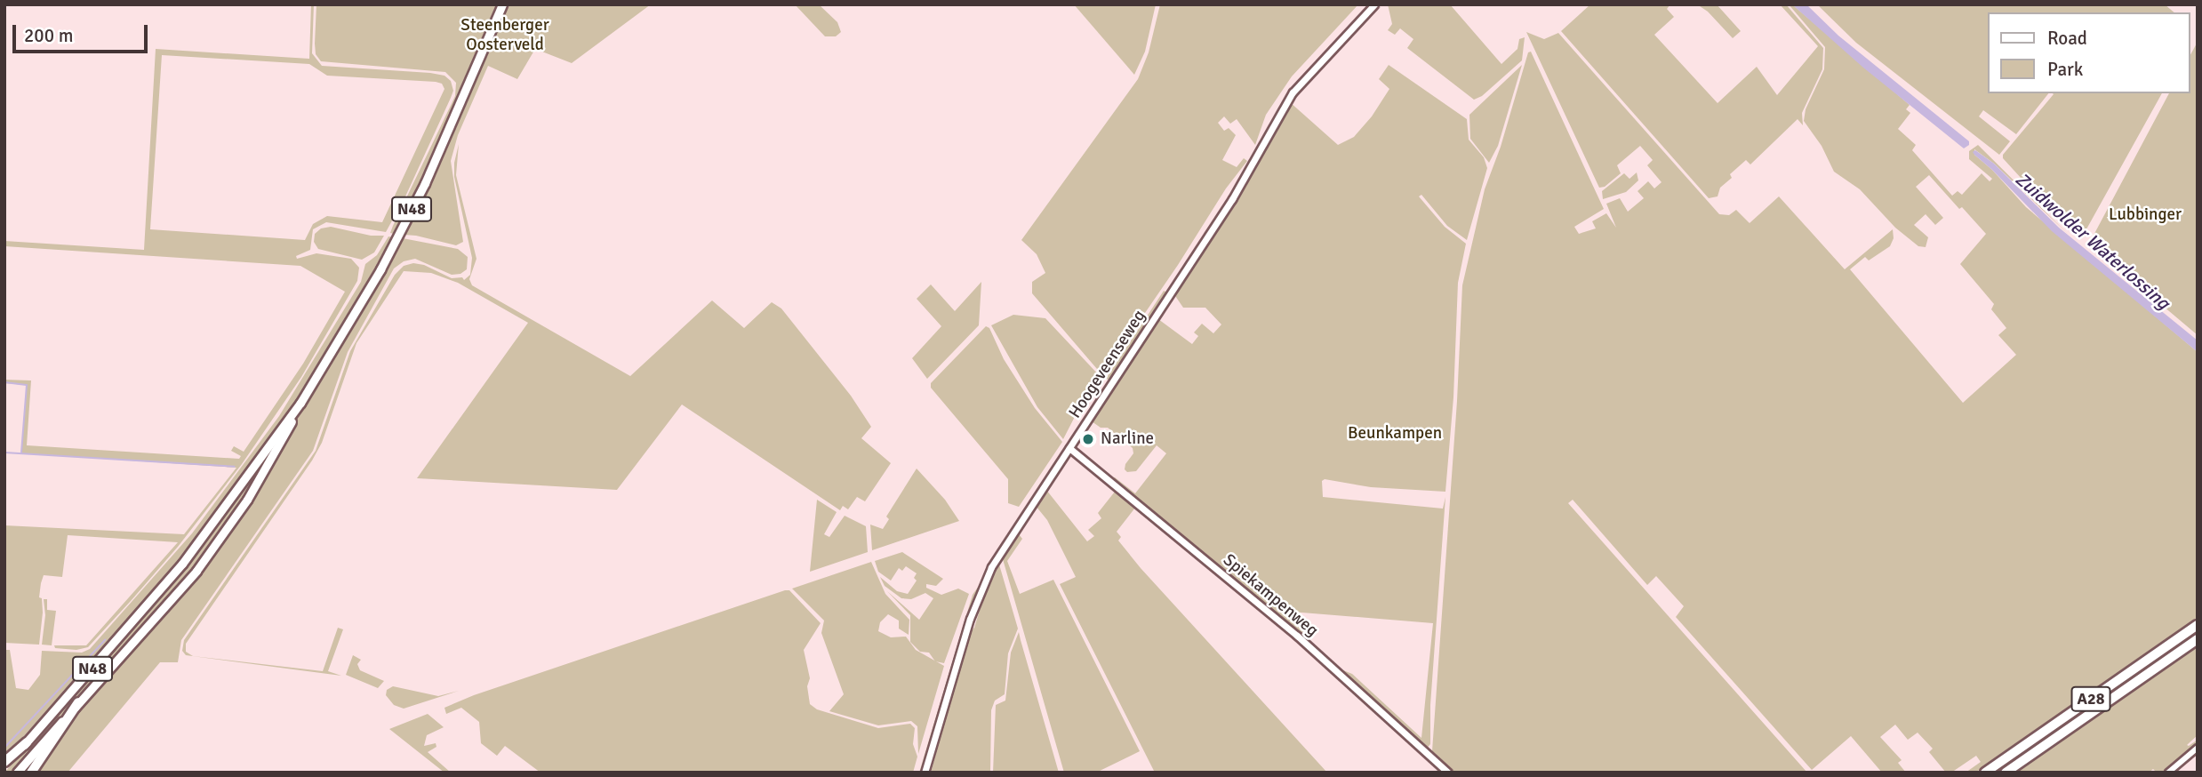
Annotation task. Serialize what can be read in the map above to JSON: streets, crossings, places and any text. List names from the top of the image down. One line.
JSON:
{"streets":{"highway":["N48","A28"],"main road":["Hoogeveenseweg","Spiekampenweg"]},"crossings":[["Hoogeveenseweg","Spiekampenweg"]],"water":["Zuidwolder Waterlossing"],"parks":["Steenberger Oosterveld","Lubbinger","Beunkampen"],"places":["Narline"],"legend":["Road","Park"],"scale_bar":"200 m"}
